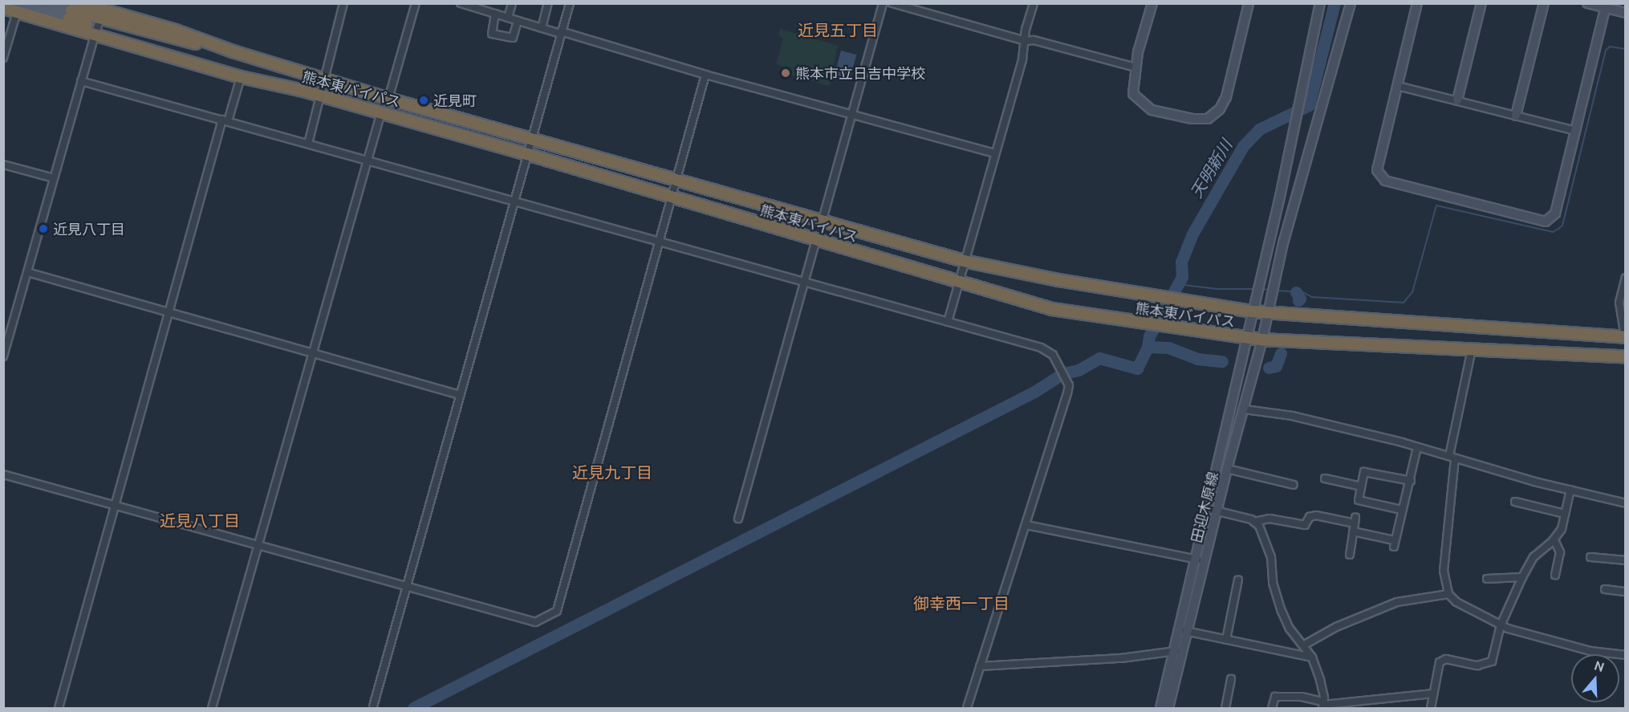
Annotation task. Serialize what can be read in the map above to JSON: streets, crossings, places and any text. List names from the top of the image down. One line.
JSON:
{"streets":{"highway":["熊本東バイパス"],"street":["田迎木原線"]},"crossings":[["熊本東バイパス","田迎木原線"]],"districts":["近見五丁目","近見九丁目","近見八丁目","御幸西一丁目"],"water":["天明新川"],"places":["熊本市立日吉中学校","近見町","近見八丁目"],"north":"top"}
